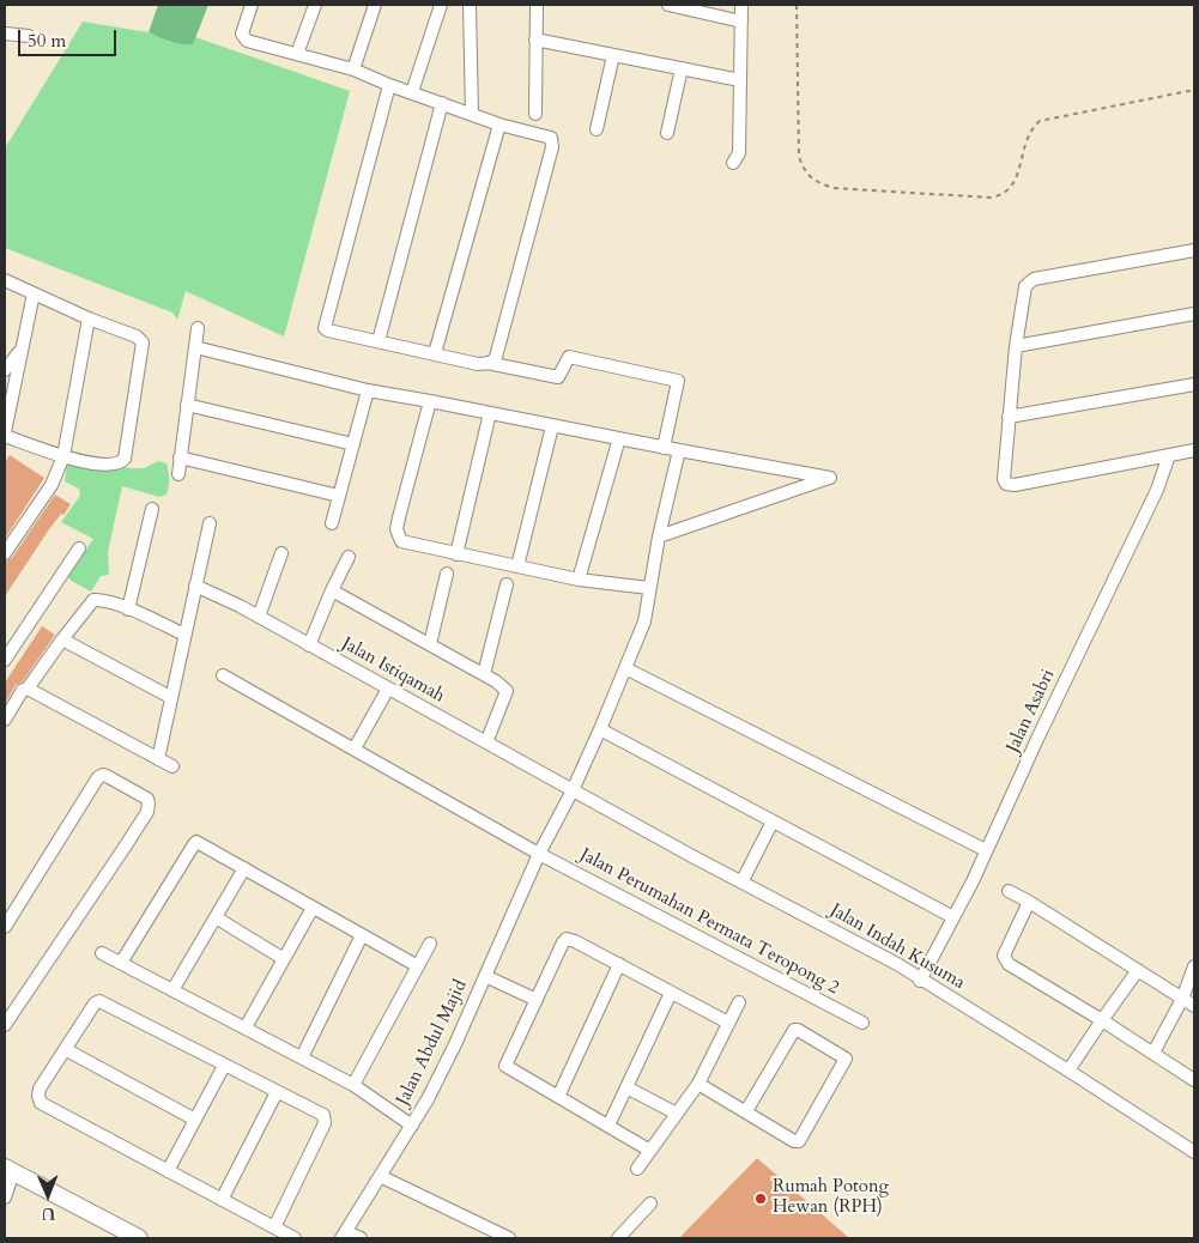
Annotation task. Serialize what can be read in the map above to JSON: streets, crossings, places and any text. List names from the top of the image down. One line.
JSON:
{"streets":{"street":["Jalan Istiqamah","Jalan Asabri","Jalan Perumahan Permata Teropong 2","Jalan Indah Kusuma","Jalan Abdul Majid"]},"crossings":[["Jalan Istiqamah","Jalan Indah Kusuma"],["Jalan Istiqamah","Jalan Abdul Majid"],["Jalan Asabri","Jalan Indah Kusuma"],["Jalan Perumahan Permata Teropong 2","Jalan Abdul Majid"],["Jalan Indah Kusuma","Jalan Abdul Majid"]],"places":["Rumah Potong Hewan (RPH)"],"scale_bar":"50 m","north":"bottom"}
